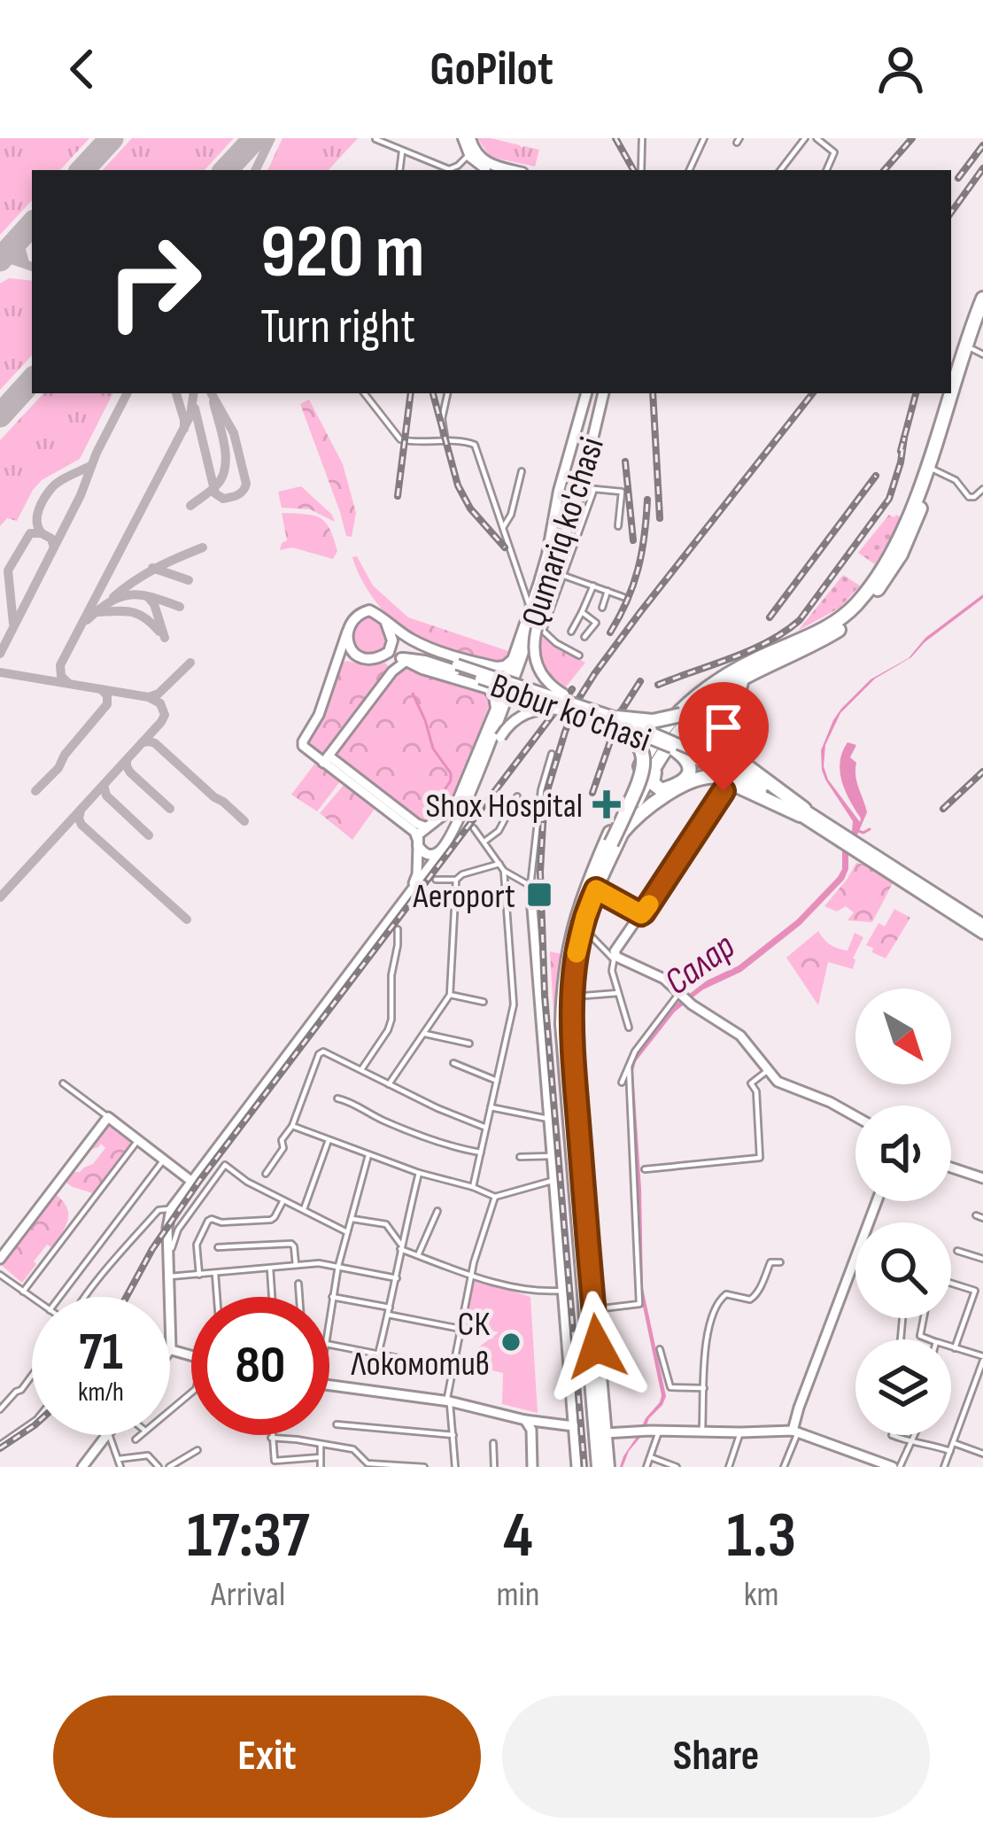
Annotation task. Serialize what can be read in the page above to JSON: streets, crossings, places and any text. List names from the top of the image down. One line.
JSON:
{"streets":{"main road":["Qumariq ko'chasi","Bobur ko'chasi"]},"water":["Салар"],"places":{"health":["Shox Hospital"],"transit":["Aeroport"],"other":["СК Локомотив"]},"north":"bottom right","page":{"header":"GoPilot","turn":["920 m","Turn right"],"speed":"71 km/h","limit":"80","eta":["17:37","Arrival","4","min","1.3","km"],"buttons":["Exit","Share"]}}
